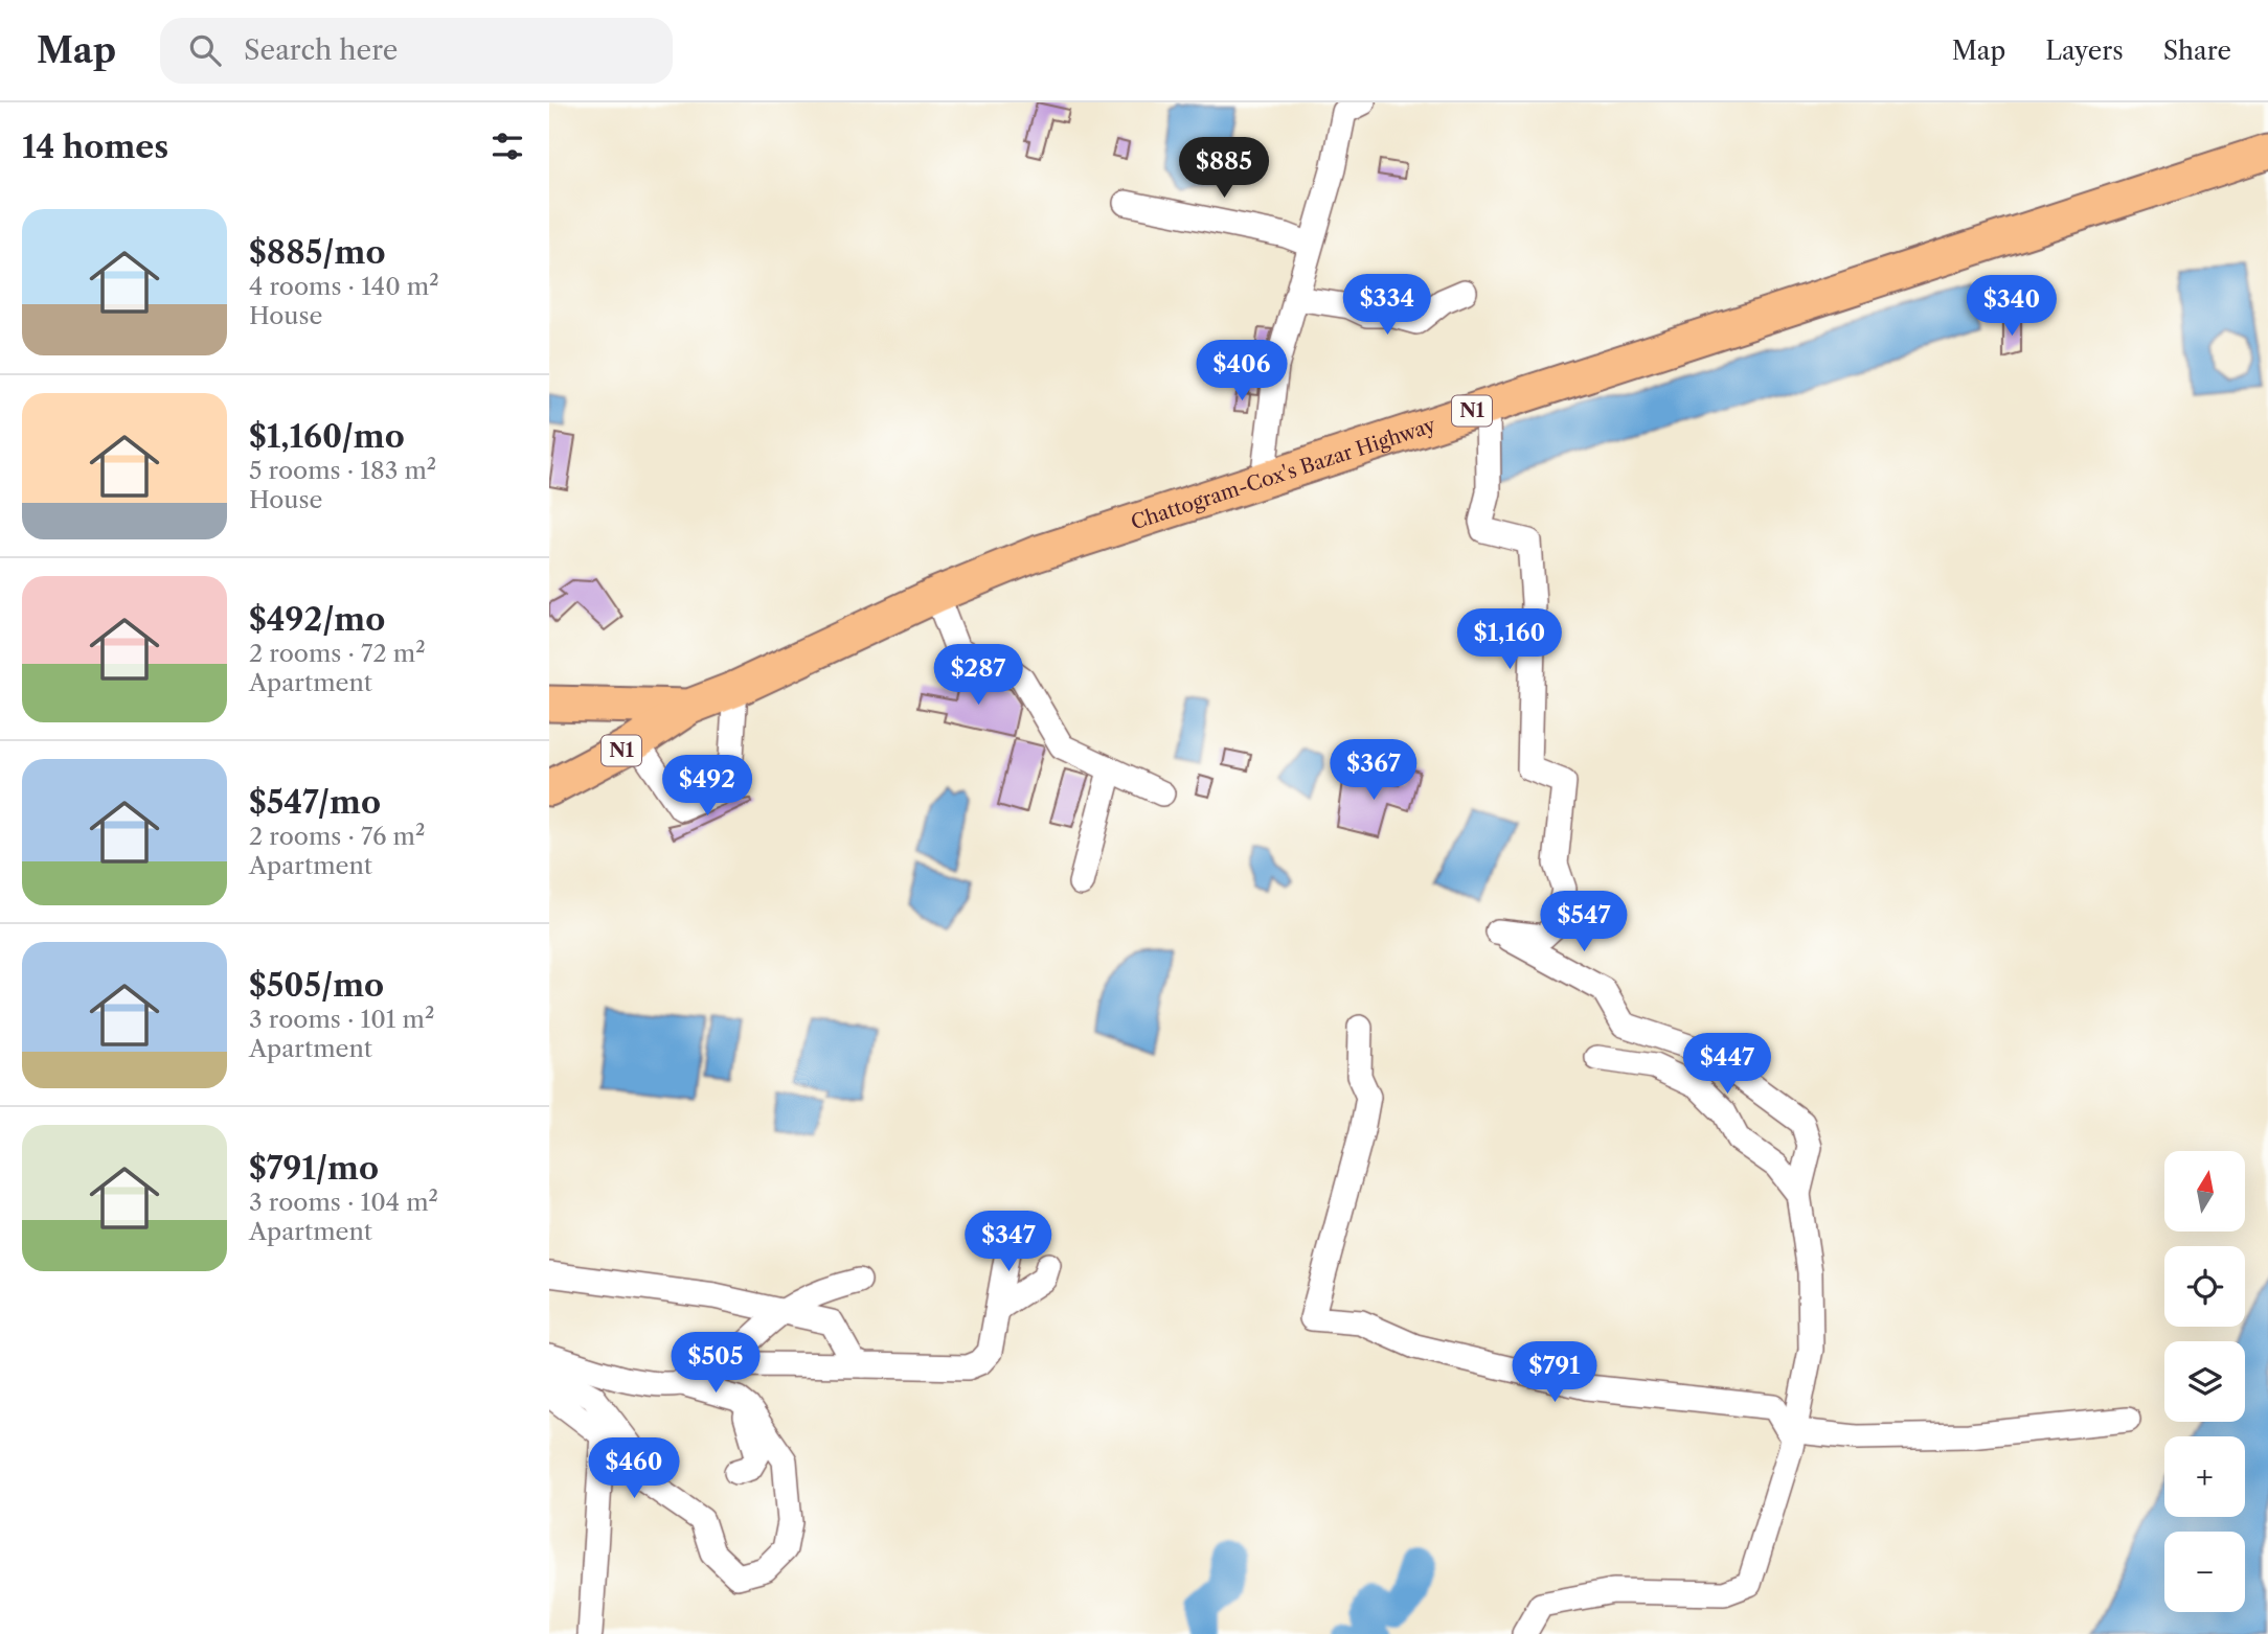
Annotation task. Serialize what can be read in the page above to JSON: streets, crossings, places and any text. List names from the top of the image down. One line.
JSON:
{"streets":{"highway":["N1","Chattogram-Cox's Bazar Highway"]},"north":"top","page":{"header":"Map","search":"Search here","nav":["Map","Layers","Share"],"heading":"14 homes","price":["$885","$334","$340","$406","$1,160","$287","$367","$492","$547","$447","$347","$505","$791","$460"],"list":[{"name":"$885/mo","note":"4 rooms · 140 m² · House"},{"name":"$1,160/mo","note":"5 rooms · 183 m² · House"},{"name":"$492/mo","note":"2 rooms · 72 m² · Apartment"},{"name":"$547/mo","note":"2 rooms · 76 m² · Apartment"},{"name":"$505/mo","note":"3 rooms · 101 m² · Apartment"},{"name":"$791/mo","note":"3 rooms · 104 m² · Apartment"}],"map_buttons":["+","−"]}}
